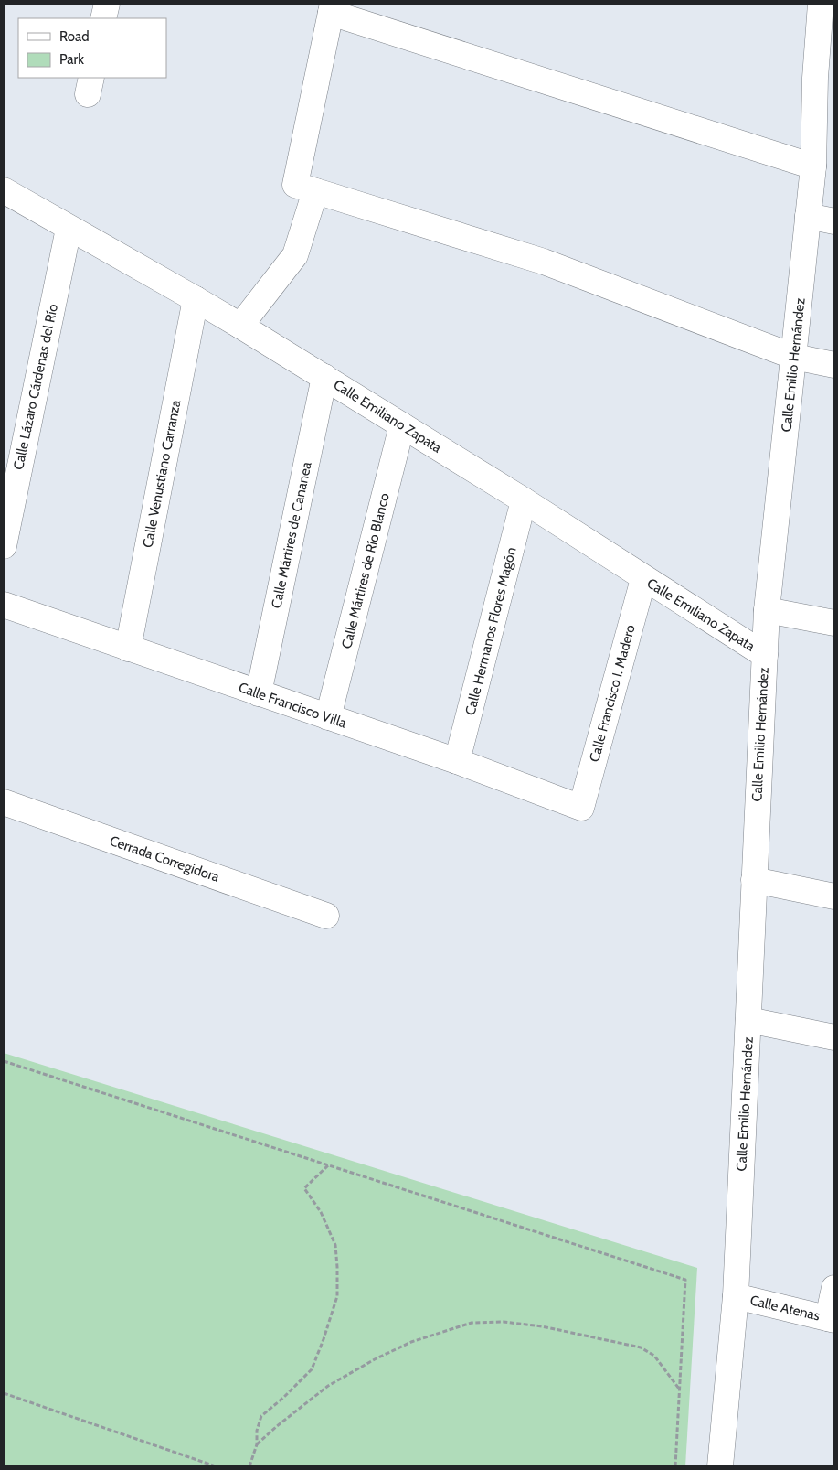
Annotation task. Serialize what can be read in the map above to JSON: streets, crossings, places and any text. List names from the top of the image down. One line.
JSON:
{"streets":{"street":["Calle Emilio Hernández","Calle Lázaro Cárdenas del Río","Calle Emiliano Zapata","Calle Venustiano Carranza","Calle Mártires de Cananea","Calle Mártires de Río Blanco","Calle Hermanos Flores Magón","Calle Francisco I. Madero","Calle Francisco Villa","Cerrada Corregidora","Calle Atenas"]},"crossings":[["Calle Emilio Hernández","Calle Emiliano Zapata"],["Calle Emilio Hernández","Calle Atenas"],["Calle Lázaro Cárdenas del Río","Calle Emiliano Zapata"],["Calle Emiliano Zapata","Calle Venustiano Carranza"],["Calle Emiliano Zapata","Calle Mártires de Cananea"],["Calle Emiliano Zapata","Calle Mártires de Río Blanco"],["Calle Emiliano Zapata","Calle Hermanos Flores Magón"],["Calle Emiliano Zapata","Calle Francisco I. Madero"],["Calle Venustiano Carranza","Calle Francisco Villa"],["Calle Mártires de Cananea","Calle Francisco Villa"],["Calle Mártires de Río Blanco","Calle Francisco Villa"],["Calle Hermanos Flores Magón","Calle Francisco Villa"],["Calle Francisco I. Madero","Calle Francisco Villa"]],"legend":["Road","Park"]}
